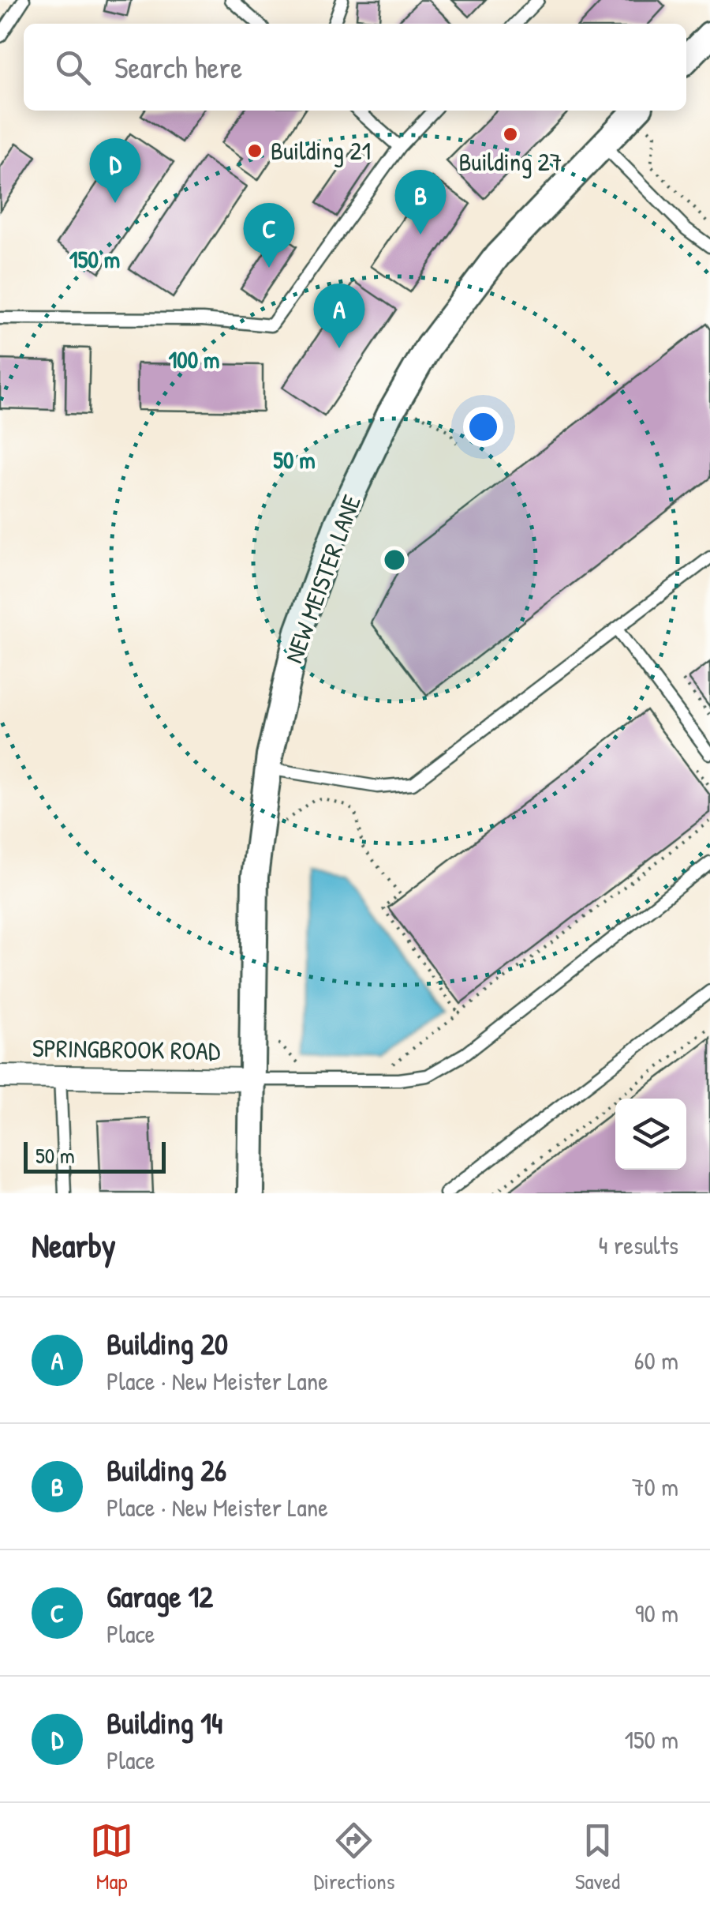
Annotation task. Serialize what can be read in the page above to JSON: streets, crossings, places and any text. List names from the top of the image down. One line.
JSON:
{"streets":{"street":["NEW MEISTER LANE","SPRINGBROOK ROAD"]},"crossings":[["NEW MEISTER LANE","SPRINGBROOK ROAD"]],"places":["Building 27","Building 21"],"scale_bar":"50 m","page":{"search":"Search here","pins":["D","B","C","A"],"scale":"50 m","heading":["Nearby","4 results"],"list":[{"mark":"A","name":"Building 20","note":"Place · New Meister Lane","value":"60 m"},{"mark":"B","name":"Building 26","note":"Place · New Meister Lane","value":"70 m"},{"mark":"C","name":"Garage 12","note":"Place","value":"90 m"},{"mark":"D","name":"Building 14","note":"Place","value":"150 m"}],"nav":["Map","Directions","Saved"]},"rings":["150 m","100 m","50 m"]}
